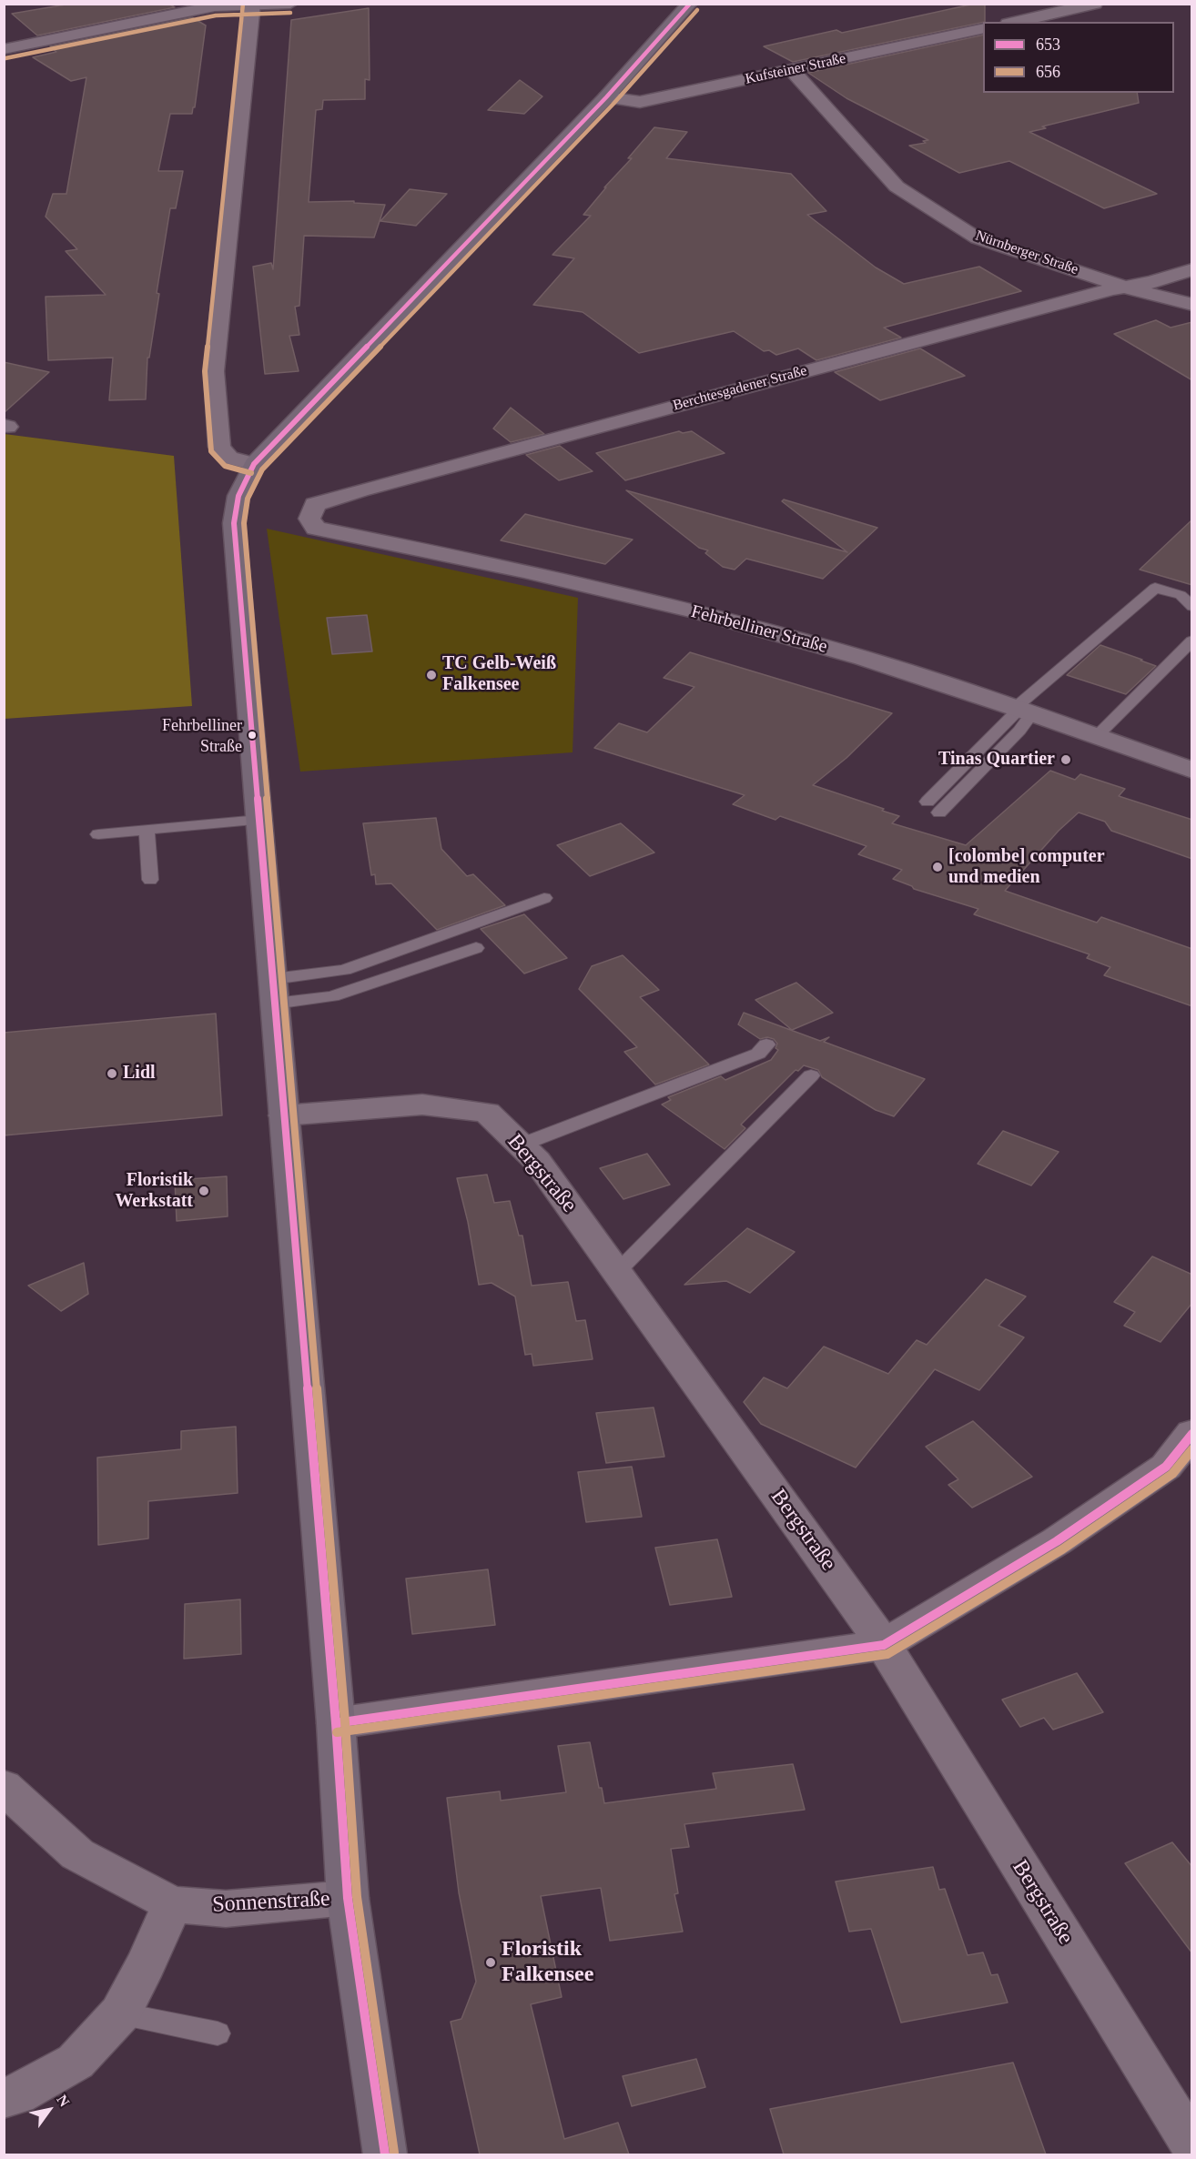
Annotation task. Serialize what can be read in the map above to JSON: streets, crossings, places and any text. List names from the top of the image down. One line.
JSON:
{"streets":{"street":["Kufsteiner Straße","Nürnberger Straße","Berchtesgadener Straße","Fehrbelliner Straße","Bergstraße","Sonnenstraße"]},"crossings":[["Kufsteiner Straße","Nürnberger Straße"],["Nürnberger Straße","Berchtesgadener Straße"],["Berchtesgadener Straße","Fehrbelliner Straße"]],"places":["TC Gelb-Weiß Falkensee","Fehrbelliner Straße","Tinas Quartier","[colombe] computer und medien","Lidl","Floristik Werkstatt","Floristik Falkensee"],"lines":["transit line 653","transit line 656"],"legend":["653","656"],"north":"top right"}
